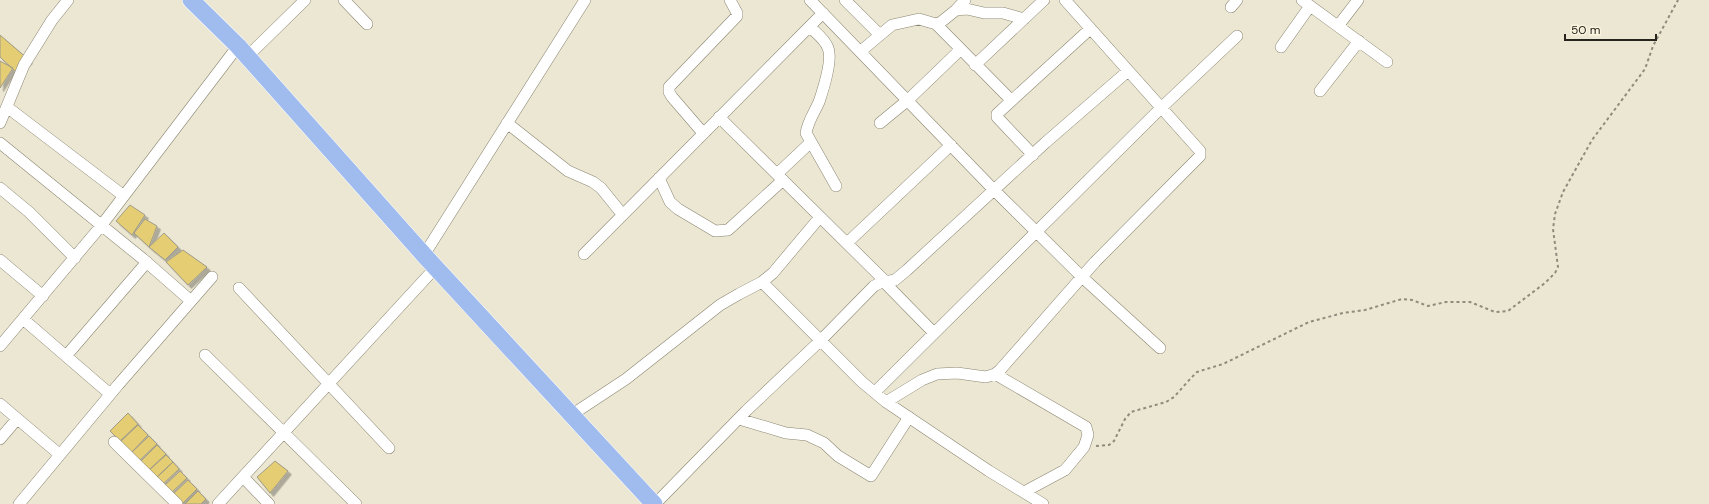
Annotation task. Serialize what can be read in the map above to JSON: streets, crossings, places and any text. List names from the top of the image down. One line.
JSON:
{"scale_bar":"50 m"}
